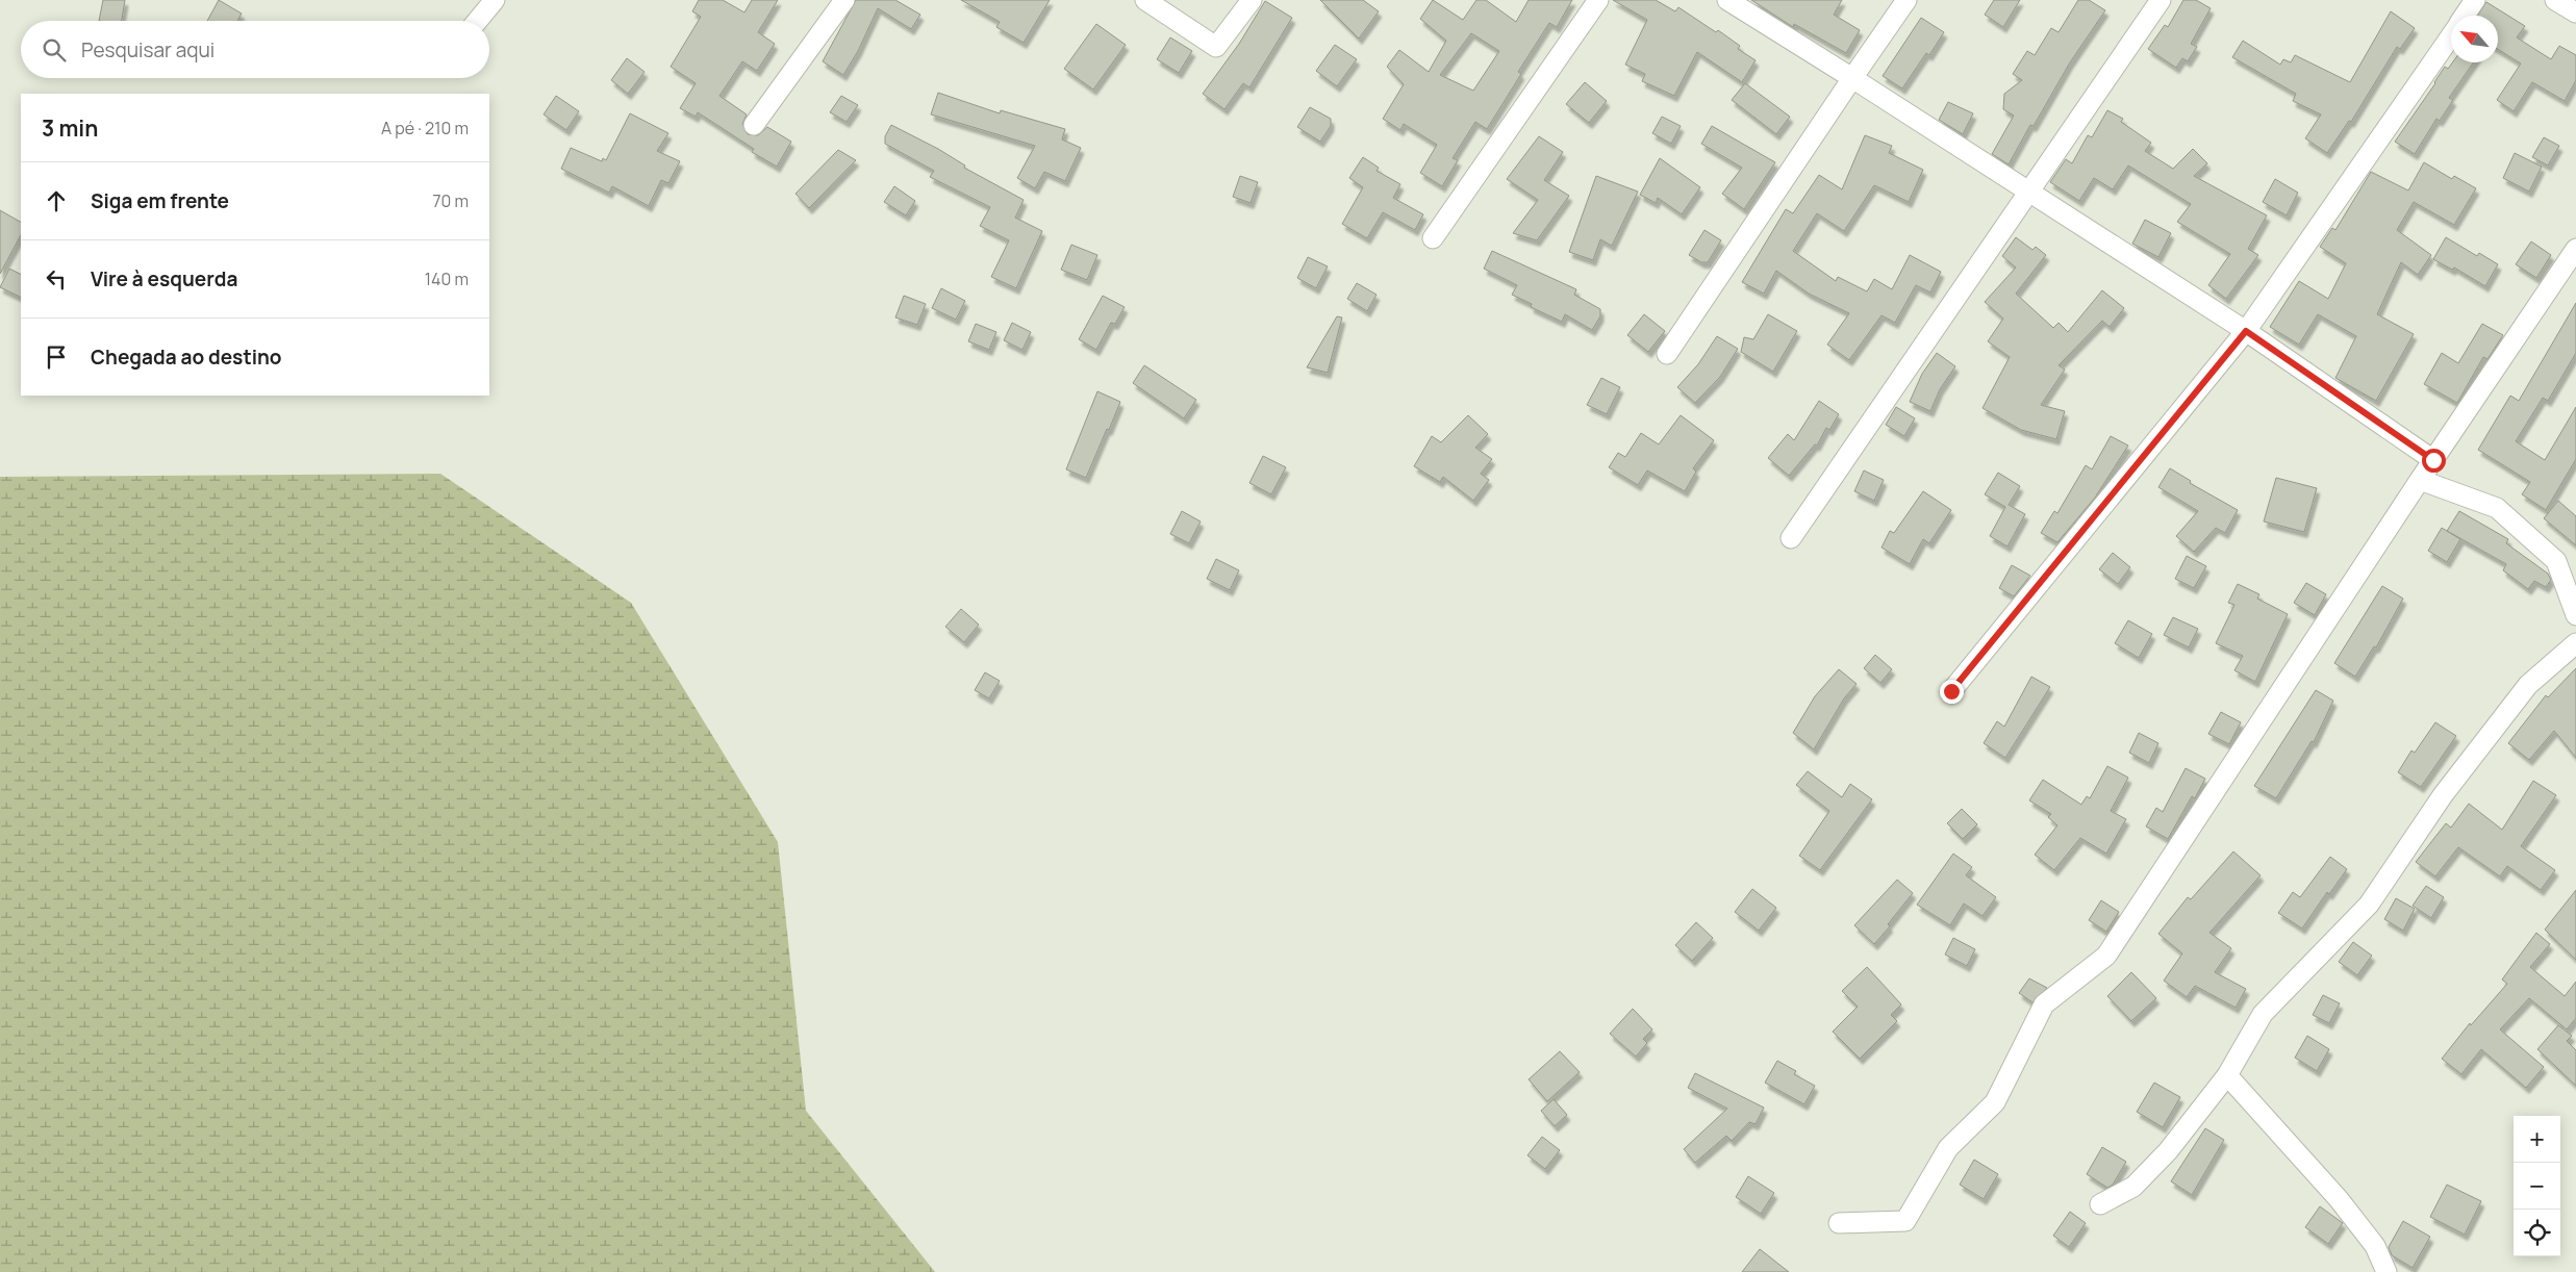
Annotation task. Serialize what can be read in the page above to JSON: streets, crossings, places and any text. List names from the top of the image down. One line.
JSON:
{"north":"top left","page":{"search":"Pesquisar aqui","heading":["3 min","A pé · 210 m"],"list":[["Siga em frente","70 m"],["Vire à esquerda","140 m"],"Chegada ao destino"],"map_buttons":["+","−"]}}
